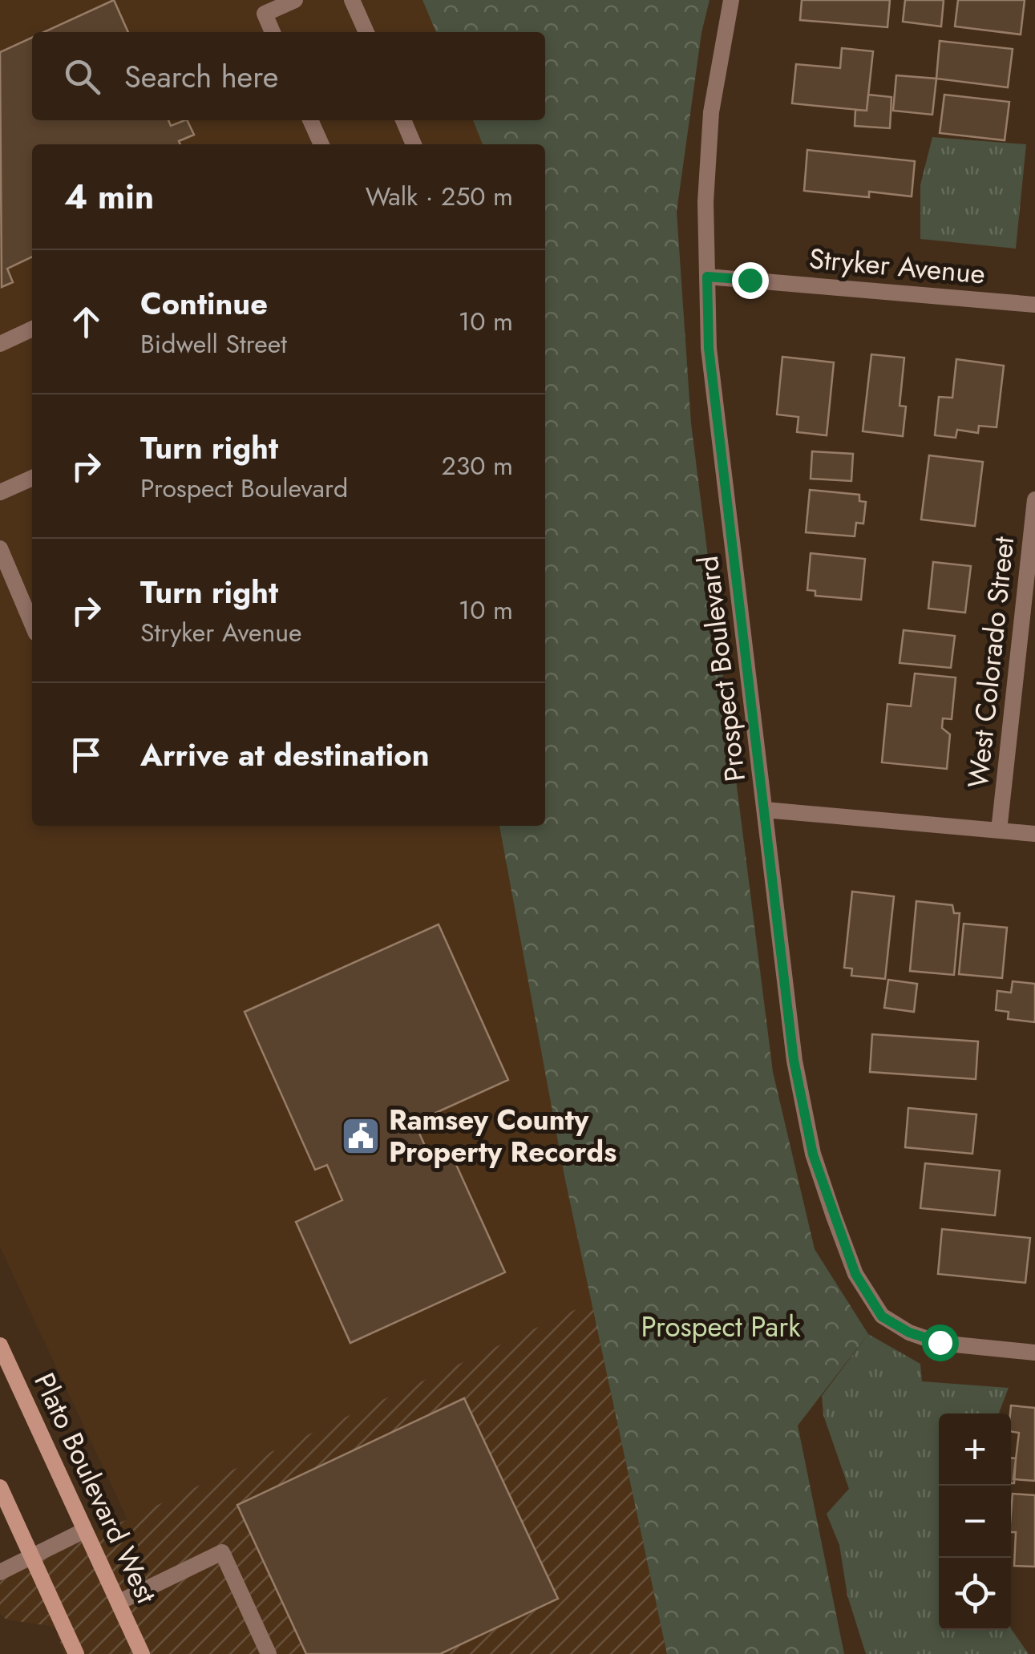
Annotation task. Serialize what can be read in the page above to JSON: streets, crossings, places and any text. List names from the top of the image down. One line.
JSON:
{"streets":{"street":["Stryker Avenue","West Colorado Street","Prospect Boulevard","Plato Boulevard West"]},"crossings":[["Stryker Avenue","Prospect Boulevard"]],"parks":["Prospect Park"],"places":{"public building":["Ramsey County Property Records"]},"page":{"search":"Search here","heading":["4 min","Walk · 250 m"],"list":[["Continue","Bidwell Street","10 m"],["Turn right","Prospect Boulevard","230 m"],["Turn right","Stryker Avenue","10 m"],"Arrive at destination"],"map_buttons":["+","−"]}}
